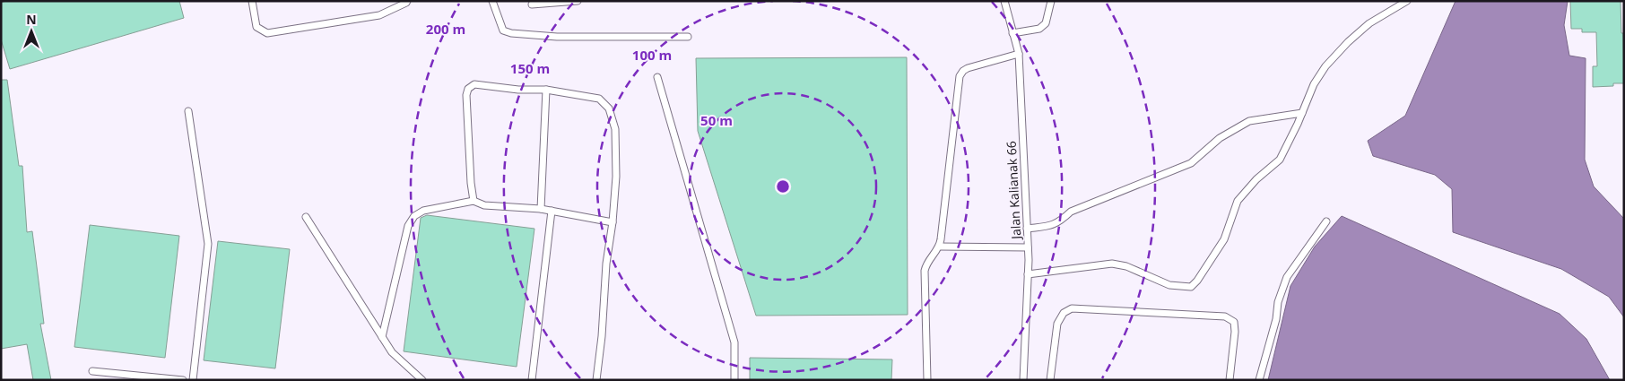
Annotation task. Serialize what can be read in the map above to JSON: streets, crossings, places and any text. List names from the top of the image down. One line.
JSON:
{"streets":{"lane":["Jalan Kalianak 66"]},"north":"top","rings":["200 m","100 m","150 m","50 m"]}
